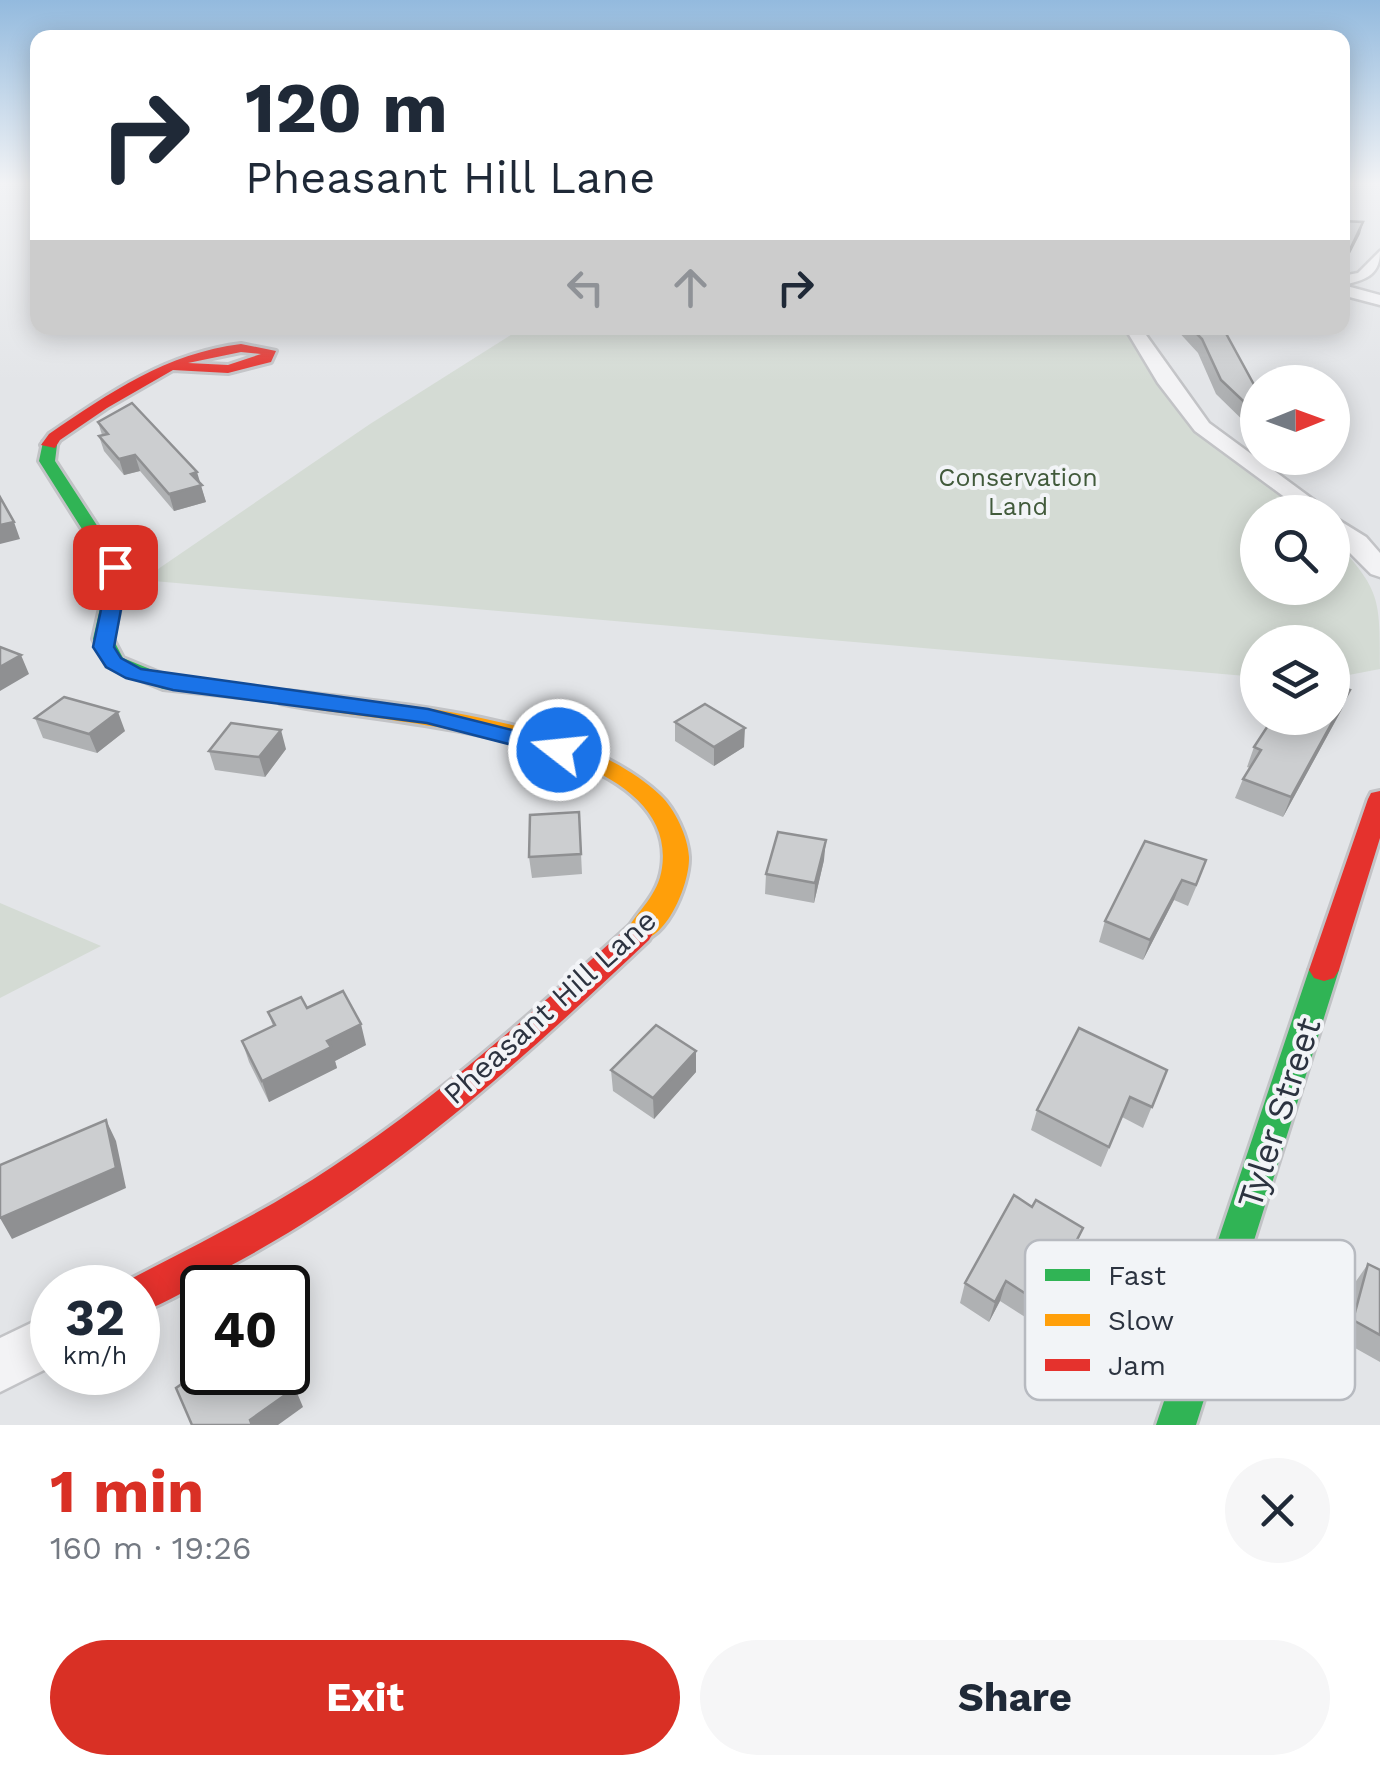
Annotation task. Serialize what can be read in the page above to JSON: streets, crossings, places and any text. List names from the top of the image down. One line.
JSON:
{"streets":{"street":["Pheasant Hill Lane","Tyler Street"]},"parks":["Conservation Land"],"legend":["Fast","Slow","Jam"],"north":"right","page":{"turn":["120 m","Pheasant Hill Lane"],"speed":"32 km/h","limit":"40","heading":["1 min","160 m · 19:26"],"buttons":["Exit","Share"]}}
